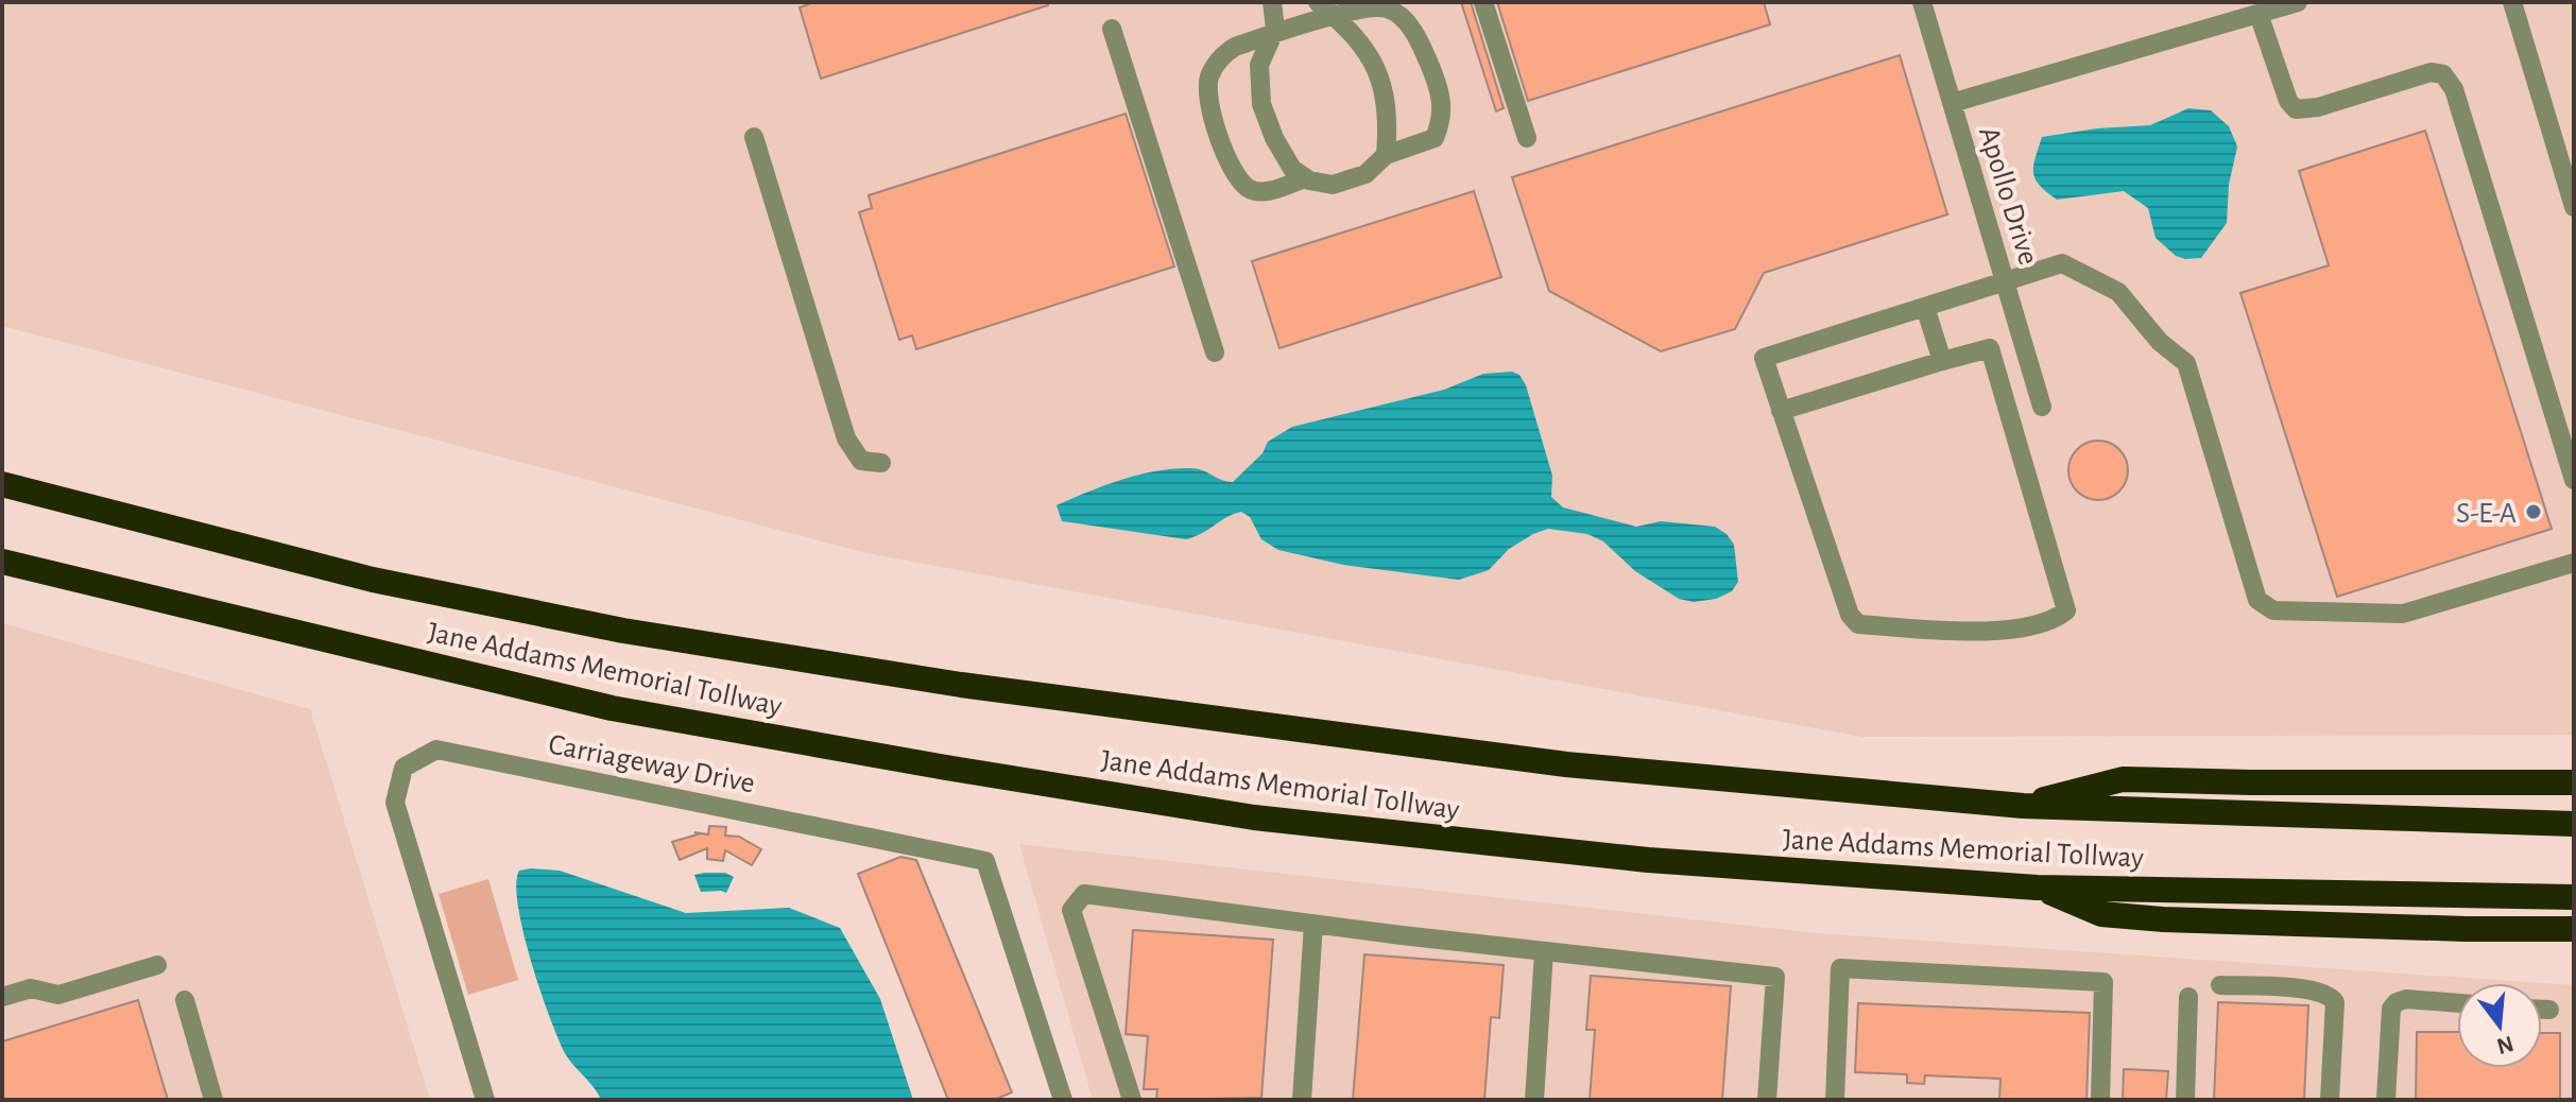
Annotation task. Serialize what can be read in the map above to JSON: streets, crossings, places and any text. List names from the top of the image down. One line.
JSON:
{"streets":{"highway":["Jane Addams Memorial Tollway"],"street":["Apollo Drive","Carriageway Drive"]},"places":["S-E-A"],"north":"bottom"}
